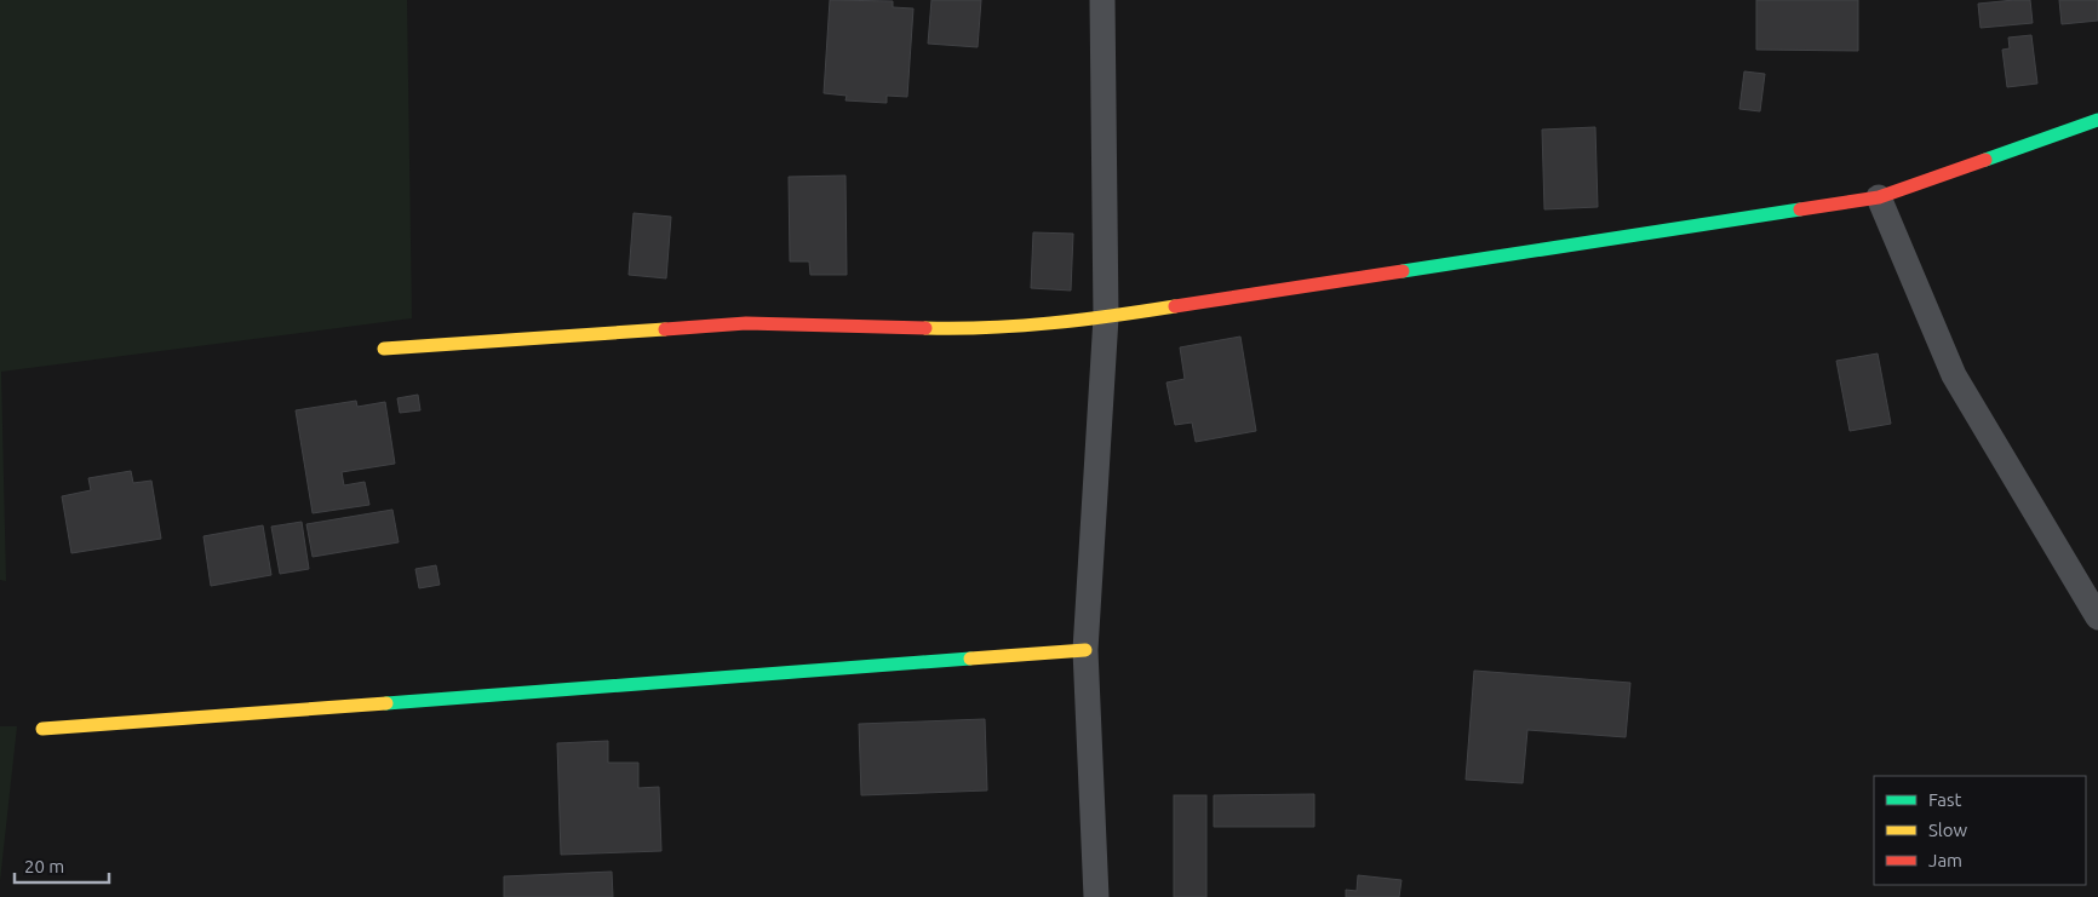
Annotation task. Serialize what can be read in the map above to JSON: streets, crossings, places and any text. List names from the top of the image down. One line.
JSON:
{"legend":["Fast","Slow","Jam"],"scale_bar":"20 m"}
